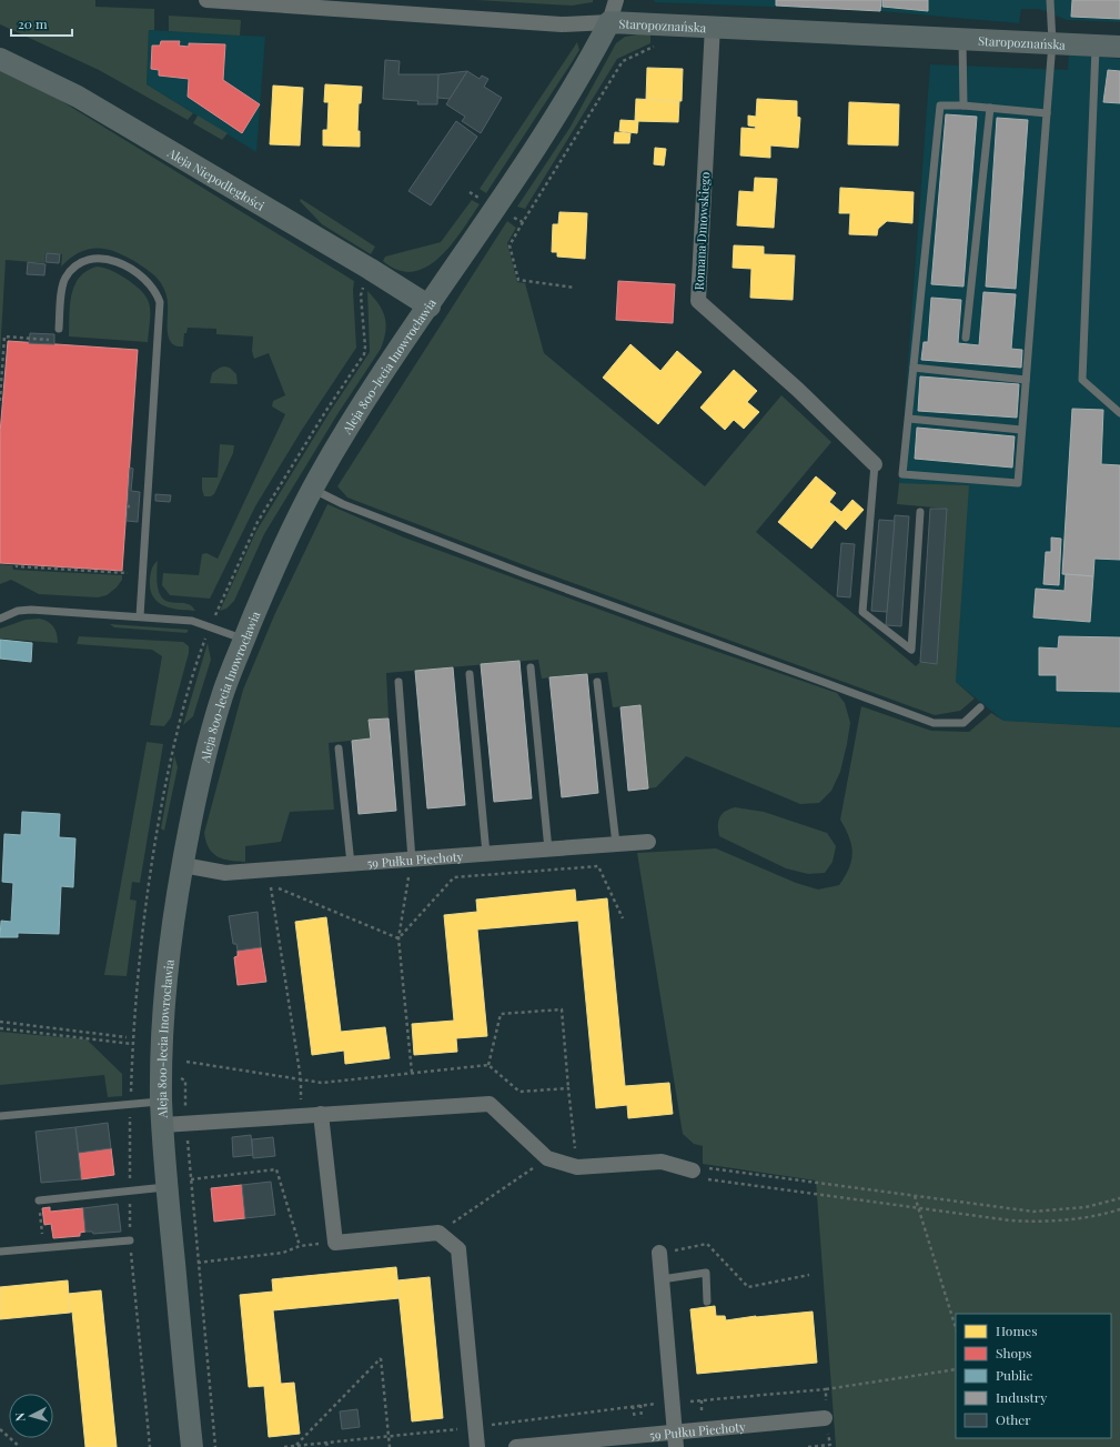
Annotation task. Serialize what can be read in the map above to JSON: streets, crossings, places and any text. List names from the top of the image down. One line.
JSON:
{"streets":{"street":["Staropoznańska","Aleja Niepodległości","Romana Dmowskiego","Aleja 800-lecia Inowrocławia","59 Pułku Piechoty"]},"crossings":[["Staropoznańska","Romana Dmowskiego"],["Staropoznańska","Aleja 800-lecia Inowrocławia"],["Aleja Niepodległości","Aleja 800-lecia Inowrocławia"],["Aleja 800-lecia Inowrocławia","59 Pułku Piechoty"]],"legend":["Homes","Shops","Public","Industry","Other"],"scale_bar":"20 m","north":"left"}
